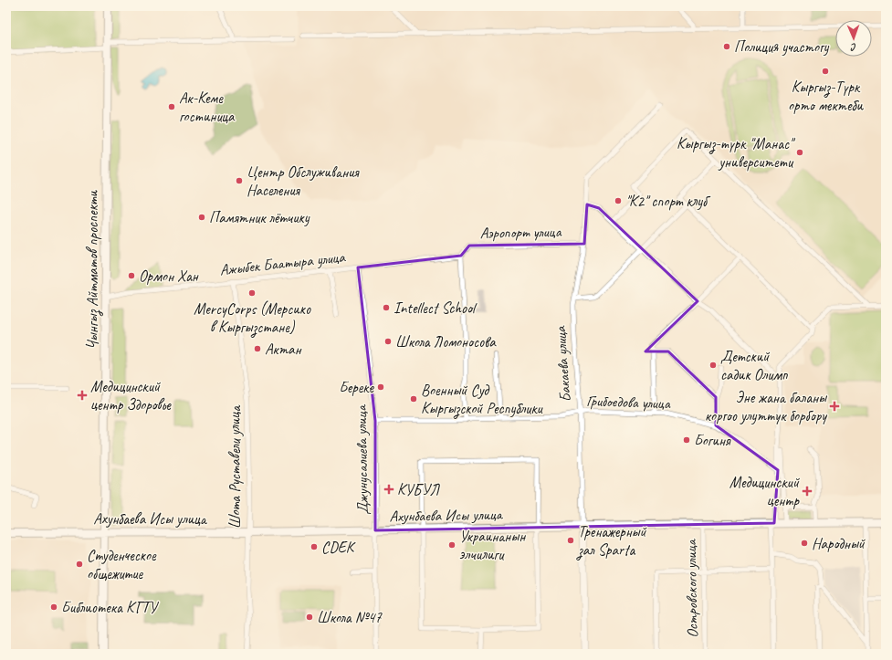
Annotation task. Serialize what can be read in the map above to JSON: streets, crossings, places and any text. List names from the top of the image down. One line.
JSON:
{"streets":{"main road":["Чынгыз Айтматов проспекти","Бакаева улица","Ахунбаева Исы улица"],"street":["Аэропорт улица","Ажыбек Баатыра улица","Грибоедова улица","Джунусалиева улица","Шота Руставели улица","Островского улица"]},"crossings":[["Аэропорт улица","Ажыбек Баатыра улица"],["Аэропорт улица","Бакаева улица"],["Ажыбек Баатыра улица","Чынгыз Айтматов проспекти"],["Ажыбек Баатыра улица","Джунусалиева улица"],["Ажыбек Баатыра улица","Шота Руставели улица"],["Чынгыз Айтматов проспекти","Ахунбаева Исы улица"],["Бакаева улица","Грибоедова улица"],["Бакаева улица","Ахунбаева Исы улица"],["Грибоедова улица","Джунусалиева улица"],["Джунусалиева улица","Ахунбаева Исы улица"],["Шота Руставели улица","Ахунбаева Исы улица"],["Ахунбаева Исы улица","Островского улица"]],"places":{"other":["Полиция участогу","Кыргыз-Түрк орто мектеби","Ак-Кеме гостиница","Кыргыз-түрк \"Манас\" университети","Центр Обслуживания Населения","\"К2\" спорт клуб","Памятник лётчику","Ормон Хан","MercyCorps (Мерсико в Кыргызстане)","Intellect School","Школа Ломоносова","Актан","Детский садик Олимп","Береке","Военный Суд Кыргызской Республики","Богиня","Тренажерный зал Sparta","Народный","Украинанын элчилиги","CDEK","Студенческое общежитие","Библиотека КГТУ","Школа №47"],"health":["Медицинский центр Здоровье","Эне жана баланы коргоо улуттук борбору","КУБУЛ","Медицинский центр"]},"north":"bottom"}
